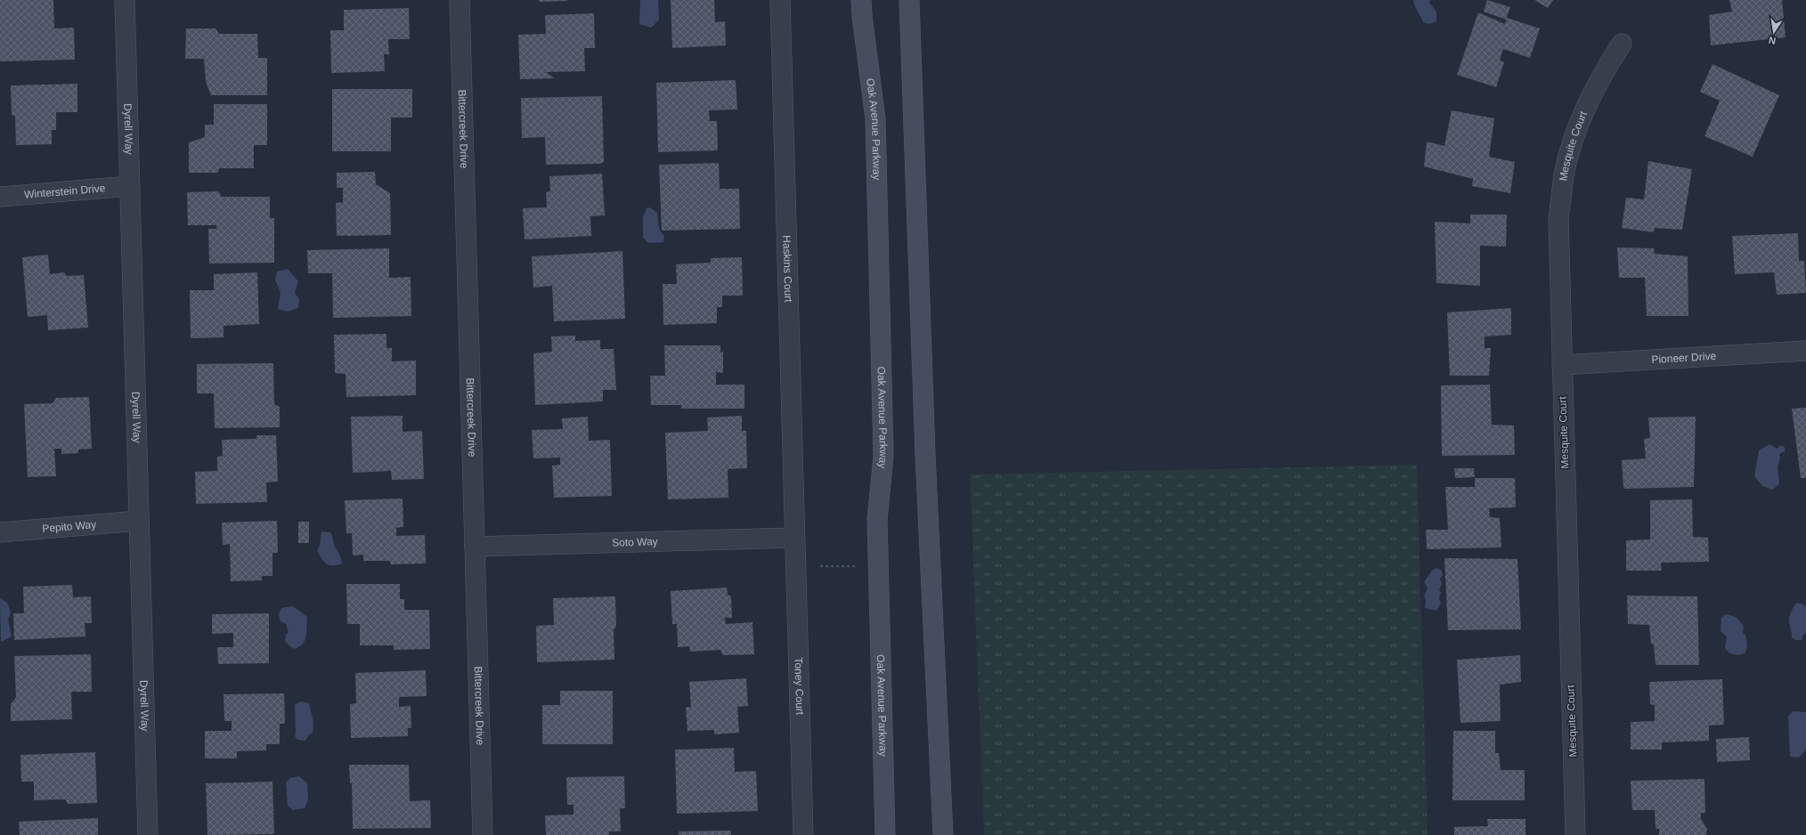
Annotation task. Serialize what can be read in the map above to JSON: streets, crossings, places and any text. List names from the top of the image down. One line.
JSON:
{"streets":{"street":["Dyrell Way","Bittercreek Drive","Oak Avenue Parkway","Mesquite Court","Winterstein Drive","Haskins Court","Pioneer Drive","Pepito Way","Soto Way","Toney Court"]},"crossings":[["Dyrell Way","Winterstein Drive"],["Dyrell Way","Pepito Way"],["Bittercreek Drive","Soto Way"],["Mesquite Court","Pioneer Drive"],["Haskins Court","Soto Way"],["Haskins Court","Toney Court"],["Soto Way","Toney Court"]],"north":"bottom"}
